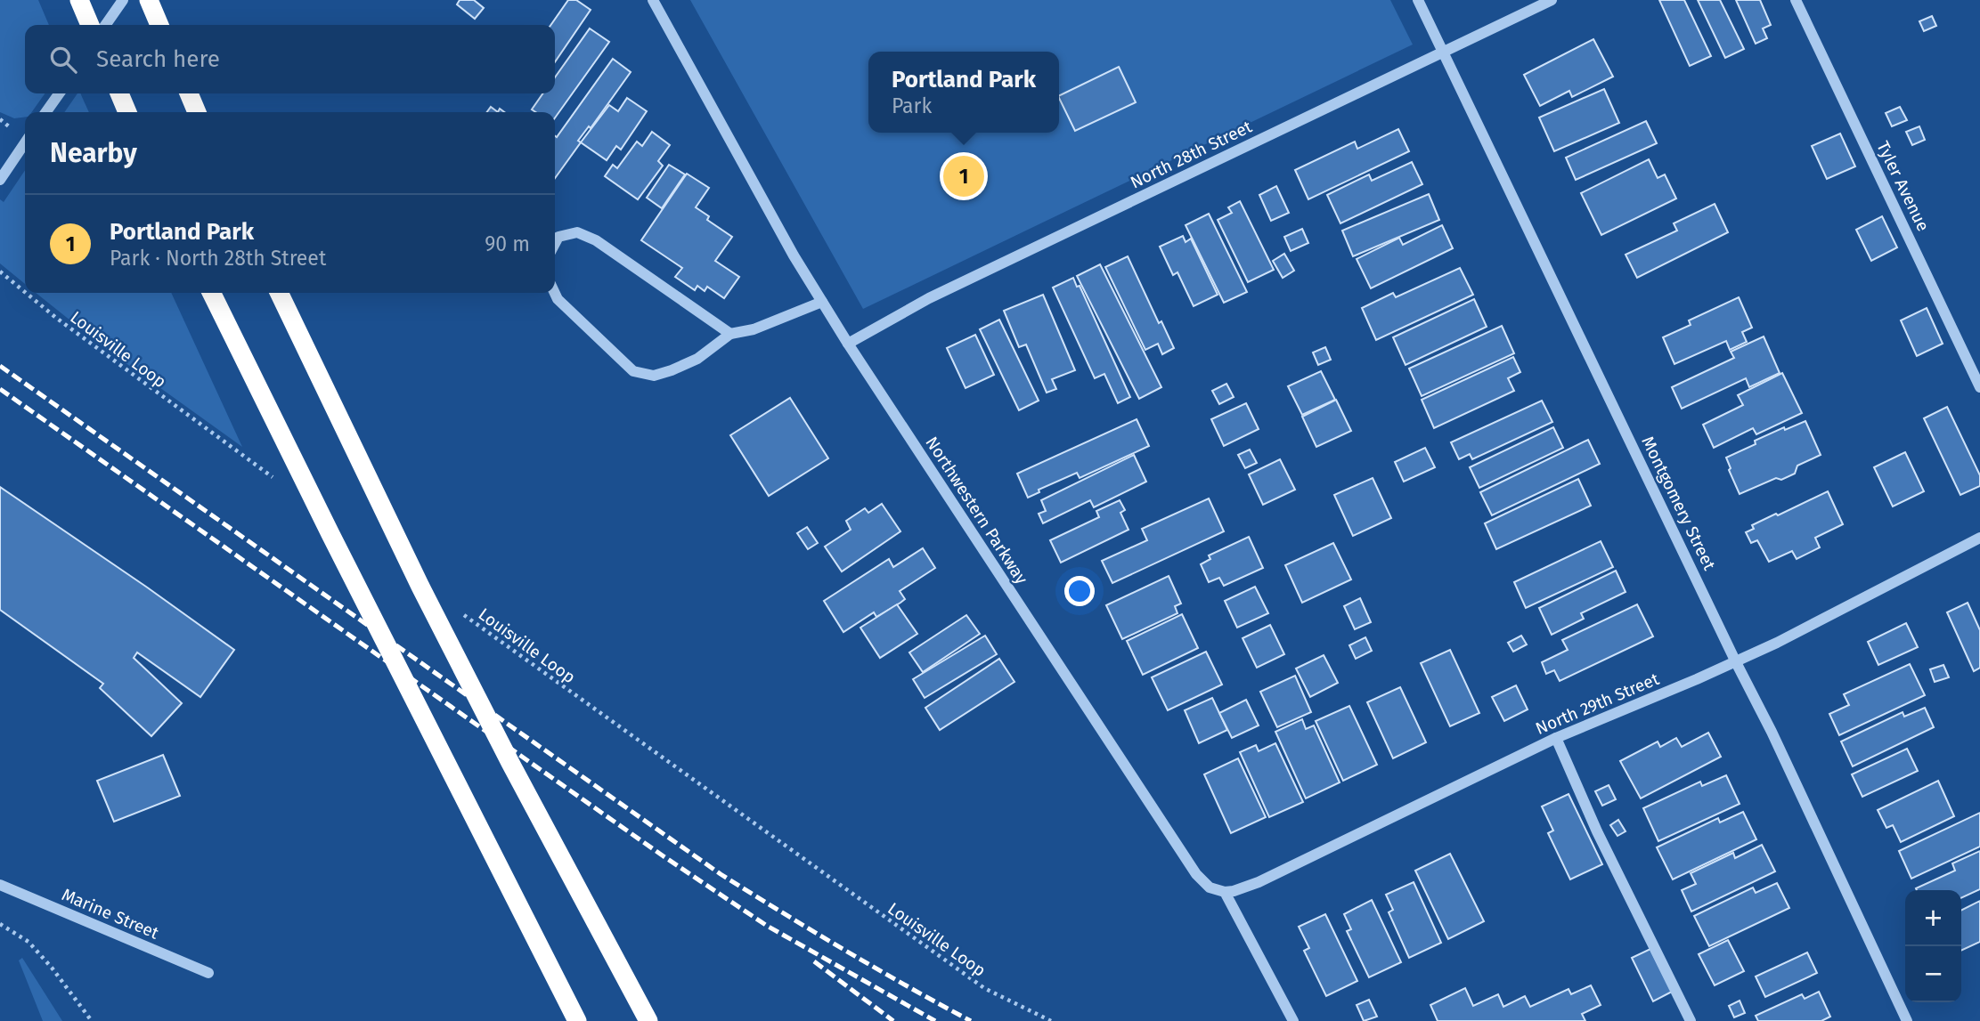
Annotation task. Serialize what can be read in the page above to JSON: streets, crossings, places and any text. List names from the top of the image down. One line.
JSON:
{"streets":{"street":["North 28th Street","Tyler Avenue","Montgomery Street","Northwestern Parkway","North 29th Street","Marine Street"],"path":["Louisville Loop"]},"crossings":[["North 28th Street","Montgomery Street"],["North 28th Street","Northwestern Parkway"],["Montgomery Street","North 29th Street"],["Northwestern Parkway","North 29th Street"]],"page":{"search":"Search here","popup":["Portland Park","Park"],"heading":"Nearby","pins":"1","list":[{"mark":"1","name":"Portland Park","note":"Park · North 28th Street","value":"90 m"}],"map_buttons":["+","−"]}}
